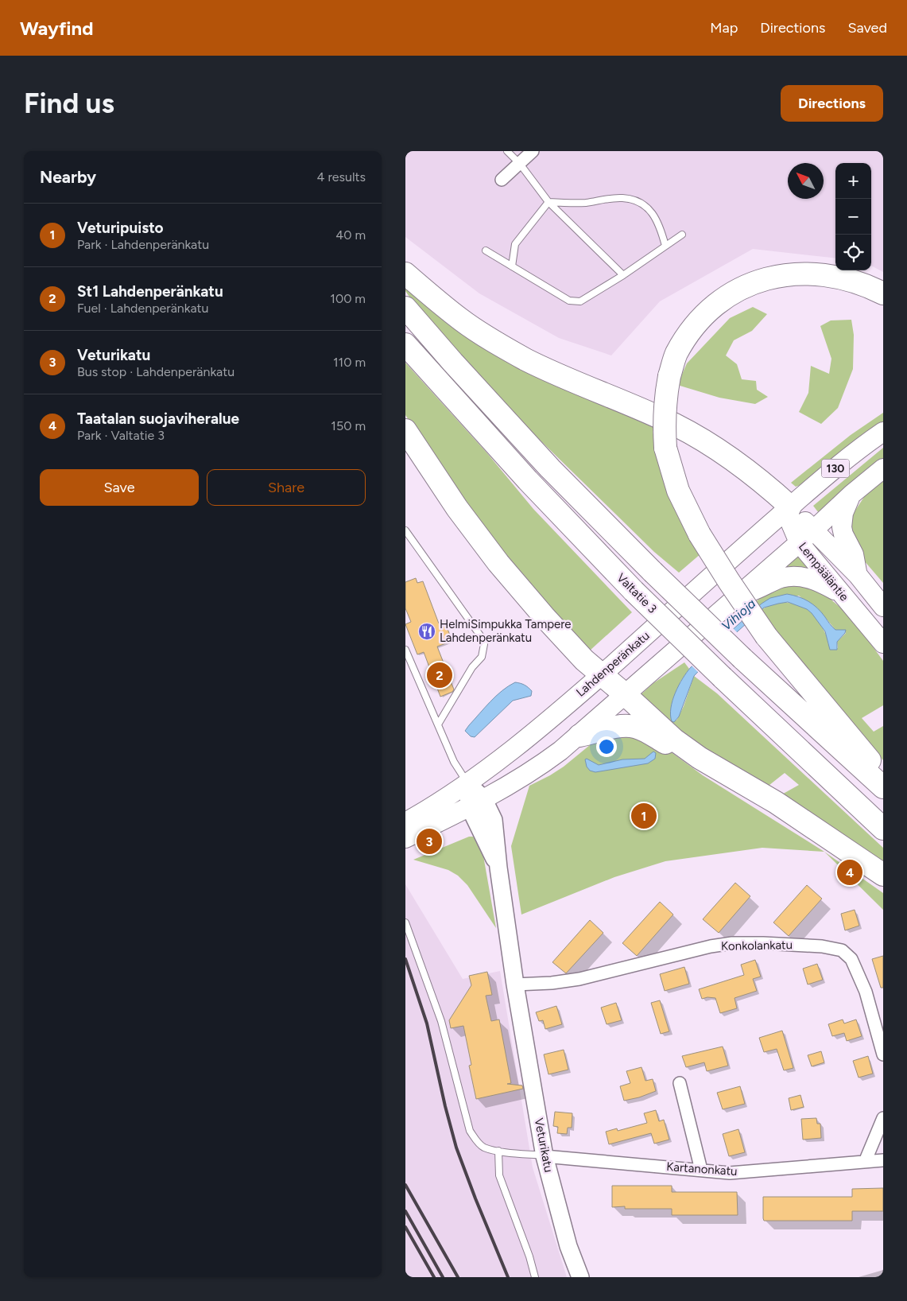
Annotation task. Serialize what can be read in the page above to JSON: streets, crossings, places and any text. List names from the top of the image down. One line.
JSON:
{"streets":{"highway":["Valtatie 3"],"main road":["130","Lempääläntie","Lahdenperänkatu"],"street":["Konkolankatu","Veturikatu","Kartanonkatu"]},"crossings":[["130","Lempääläntie"],["Lempääläntie","Lahdenperänkatu"],["Lahdenperänkatu","Veturikatu"],["Konkolankatu","Veturikatu"],["Veturikatu","Kartanonkatu"]],"water":["Vihioja"],"places":{"restaurant":["HelmiSimpukka Tampere Lahdenperänkatu"]},"north":"top left","page":{"header":"Wayfind","nav":["Map","Directions","Saved"],"buttons":["Directions",["Save","Share"]],"title":"Find us","heading":["Nearby","4 results"],"map_buttons":["+","−"],"list":[{"mark":"1","name":"Veturipuisto","note":"Park · Lahdenperänkatu","value":"40 m"},{"mark":"2","name":"St1 Lahdenperänkatu","note":"Fuel · Lahdenperänkatu","value":"100 m"},{"mark":"3","name":"Veturikatu","note":"Bus stop · Lahdenperänkatu","value":"110 m"},{"mark":"4","name":"Taatalan suojaviheralue","note":"Park · Valtatie 3","value":"150 m"}],"pins":["2","1","3","4"]}}
